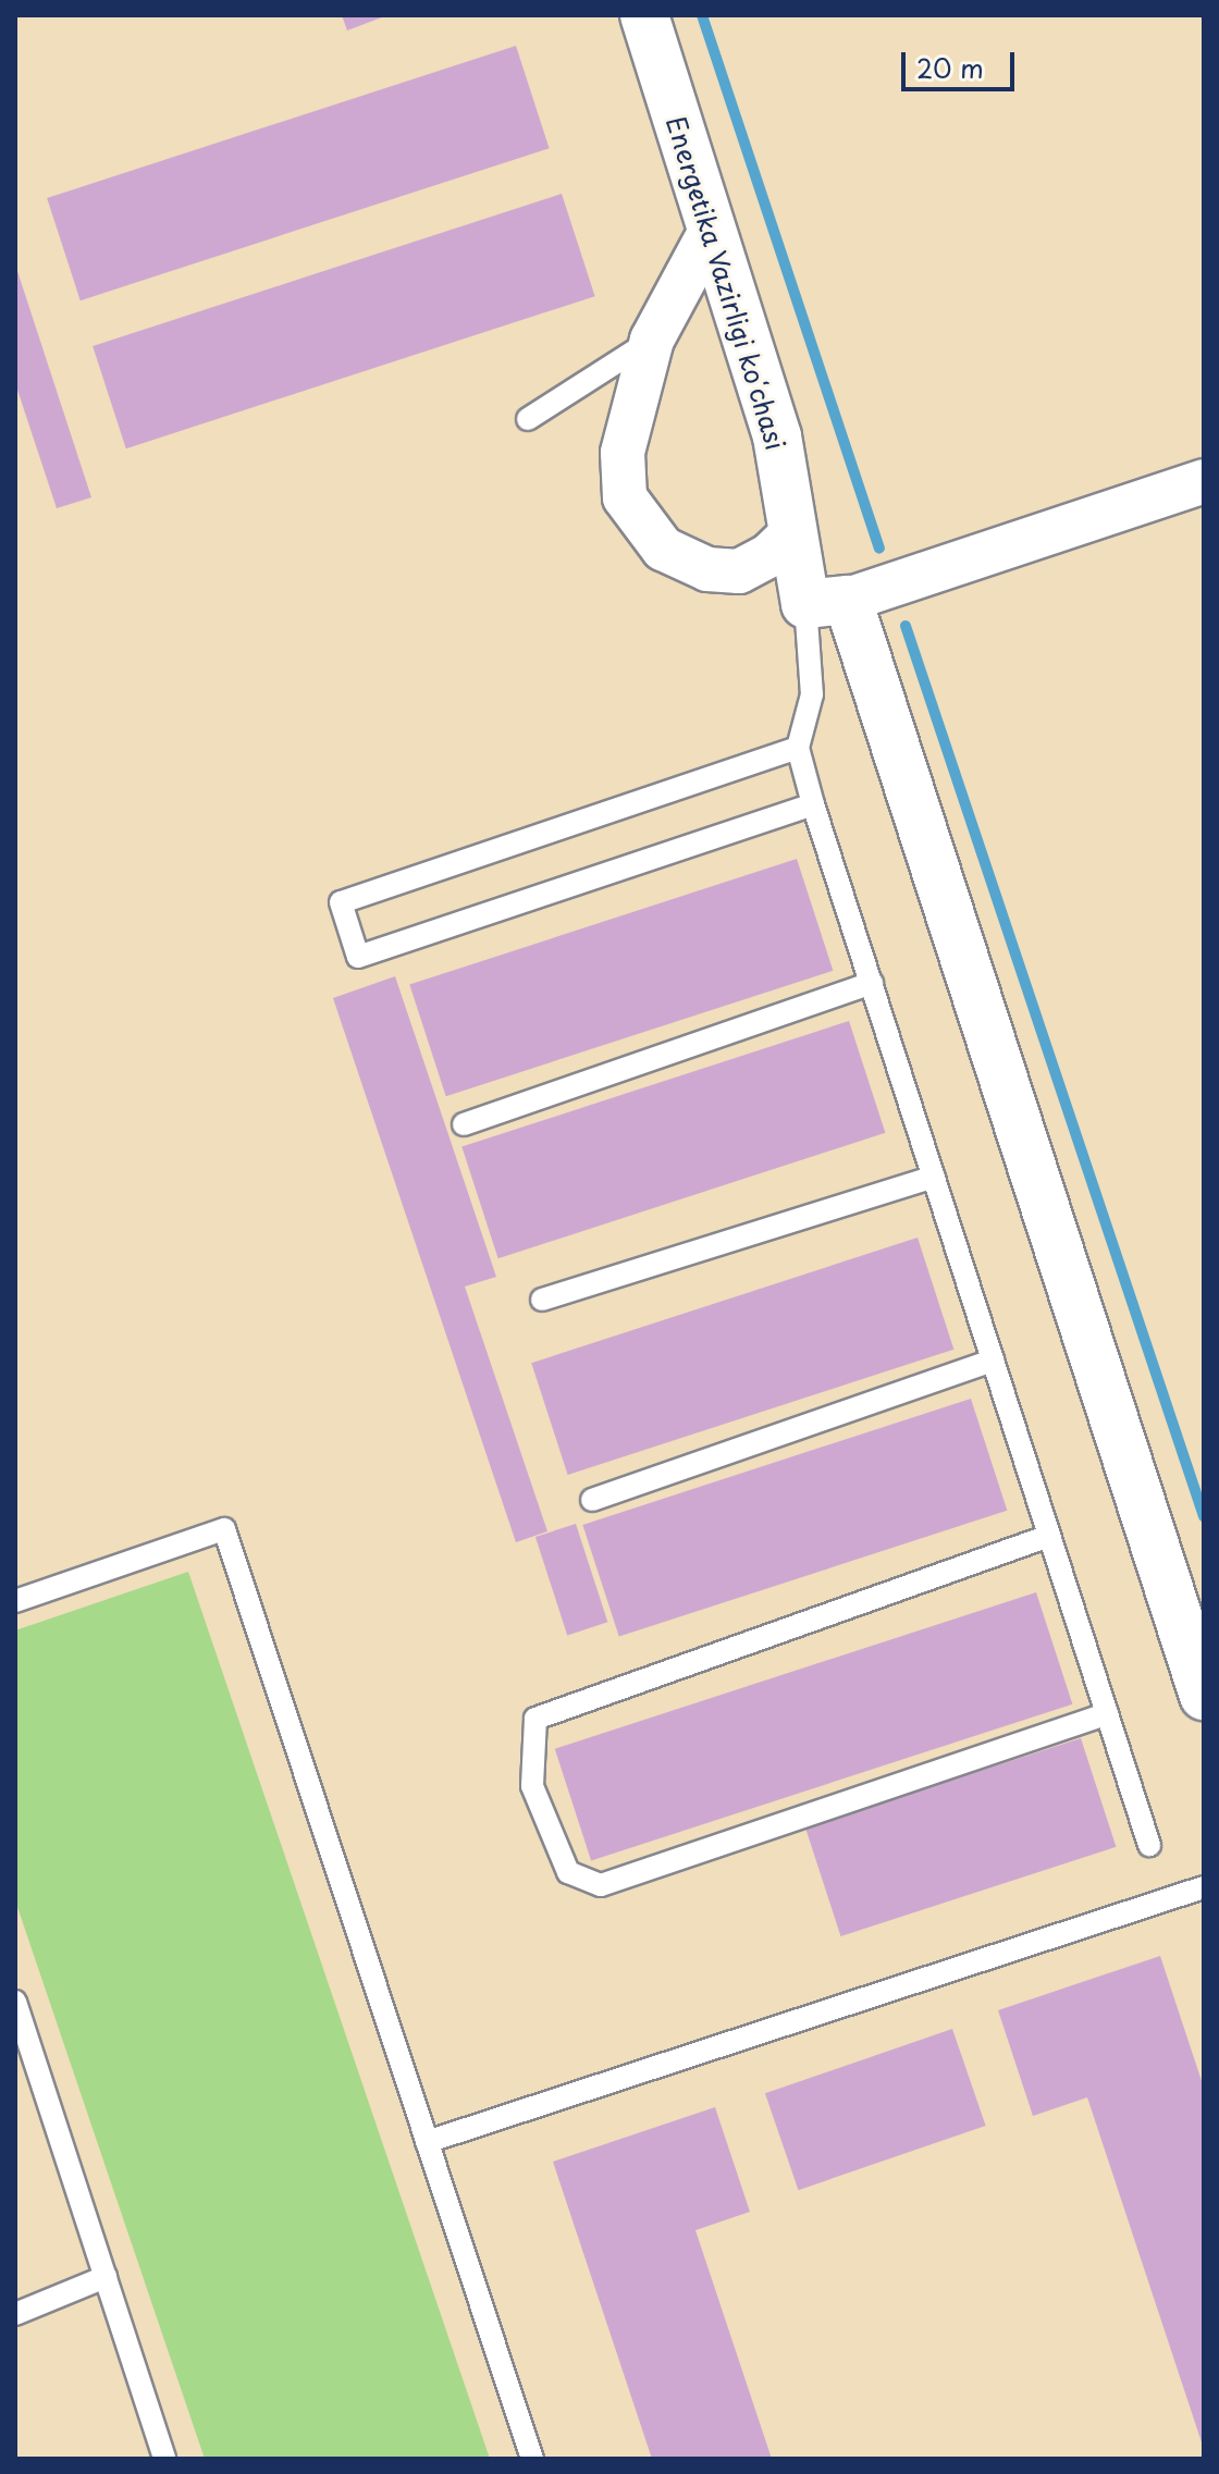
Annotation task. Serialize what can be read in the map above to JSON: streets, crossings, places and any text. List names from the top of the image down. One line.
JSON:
{"streets":{"street":["Energetika Vazirligi koʻchasi"]},"scale_bar":"20 m"}
